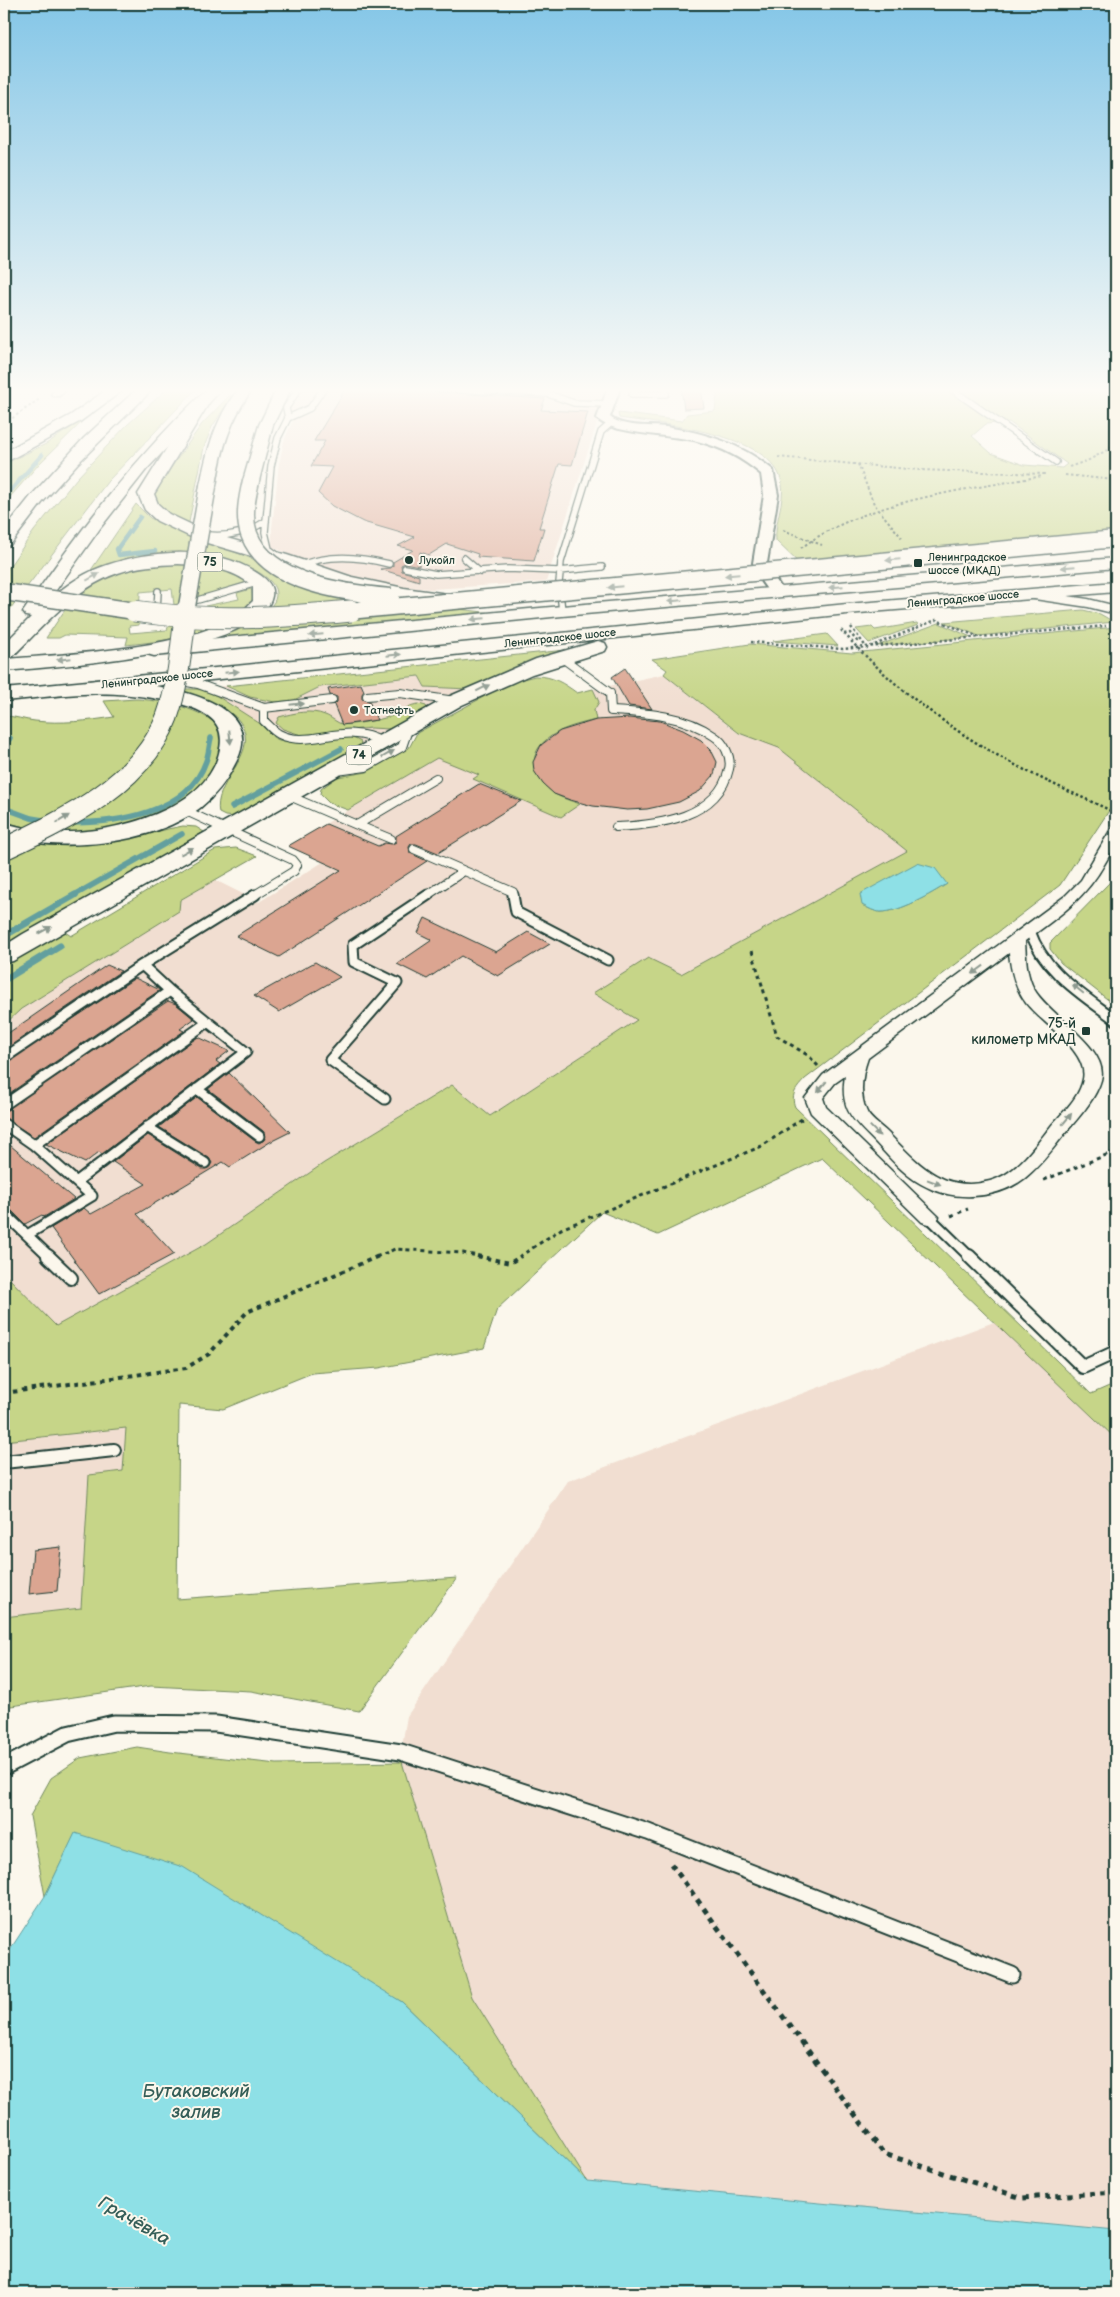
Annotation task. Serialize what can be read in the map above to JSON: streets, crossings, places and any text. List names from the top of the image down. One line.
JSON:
{"streets":{"main road":["75","Ленинградское шоссе","74"]},"crossings":[["Ленинградское шоссе","74"]],"water":["Бутаковский залив","Грачёвка"],"places":{"other":["Лукойл","Татнефть"],"transit":["Ленинградское шоссе (МКАД)","75-й километр МКАД"]}}
